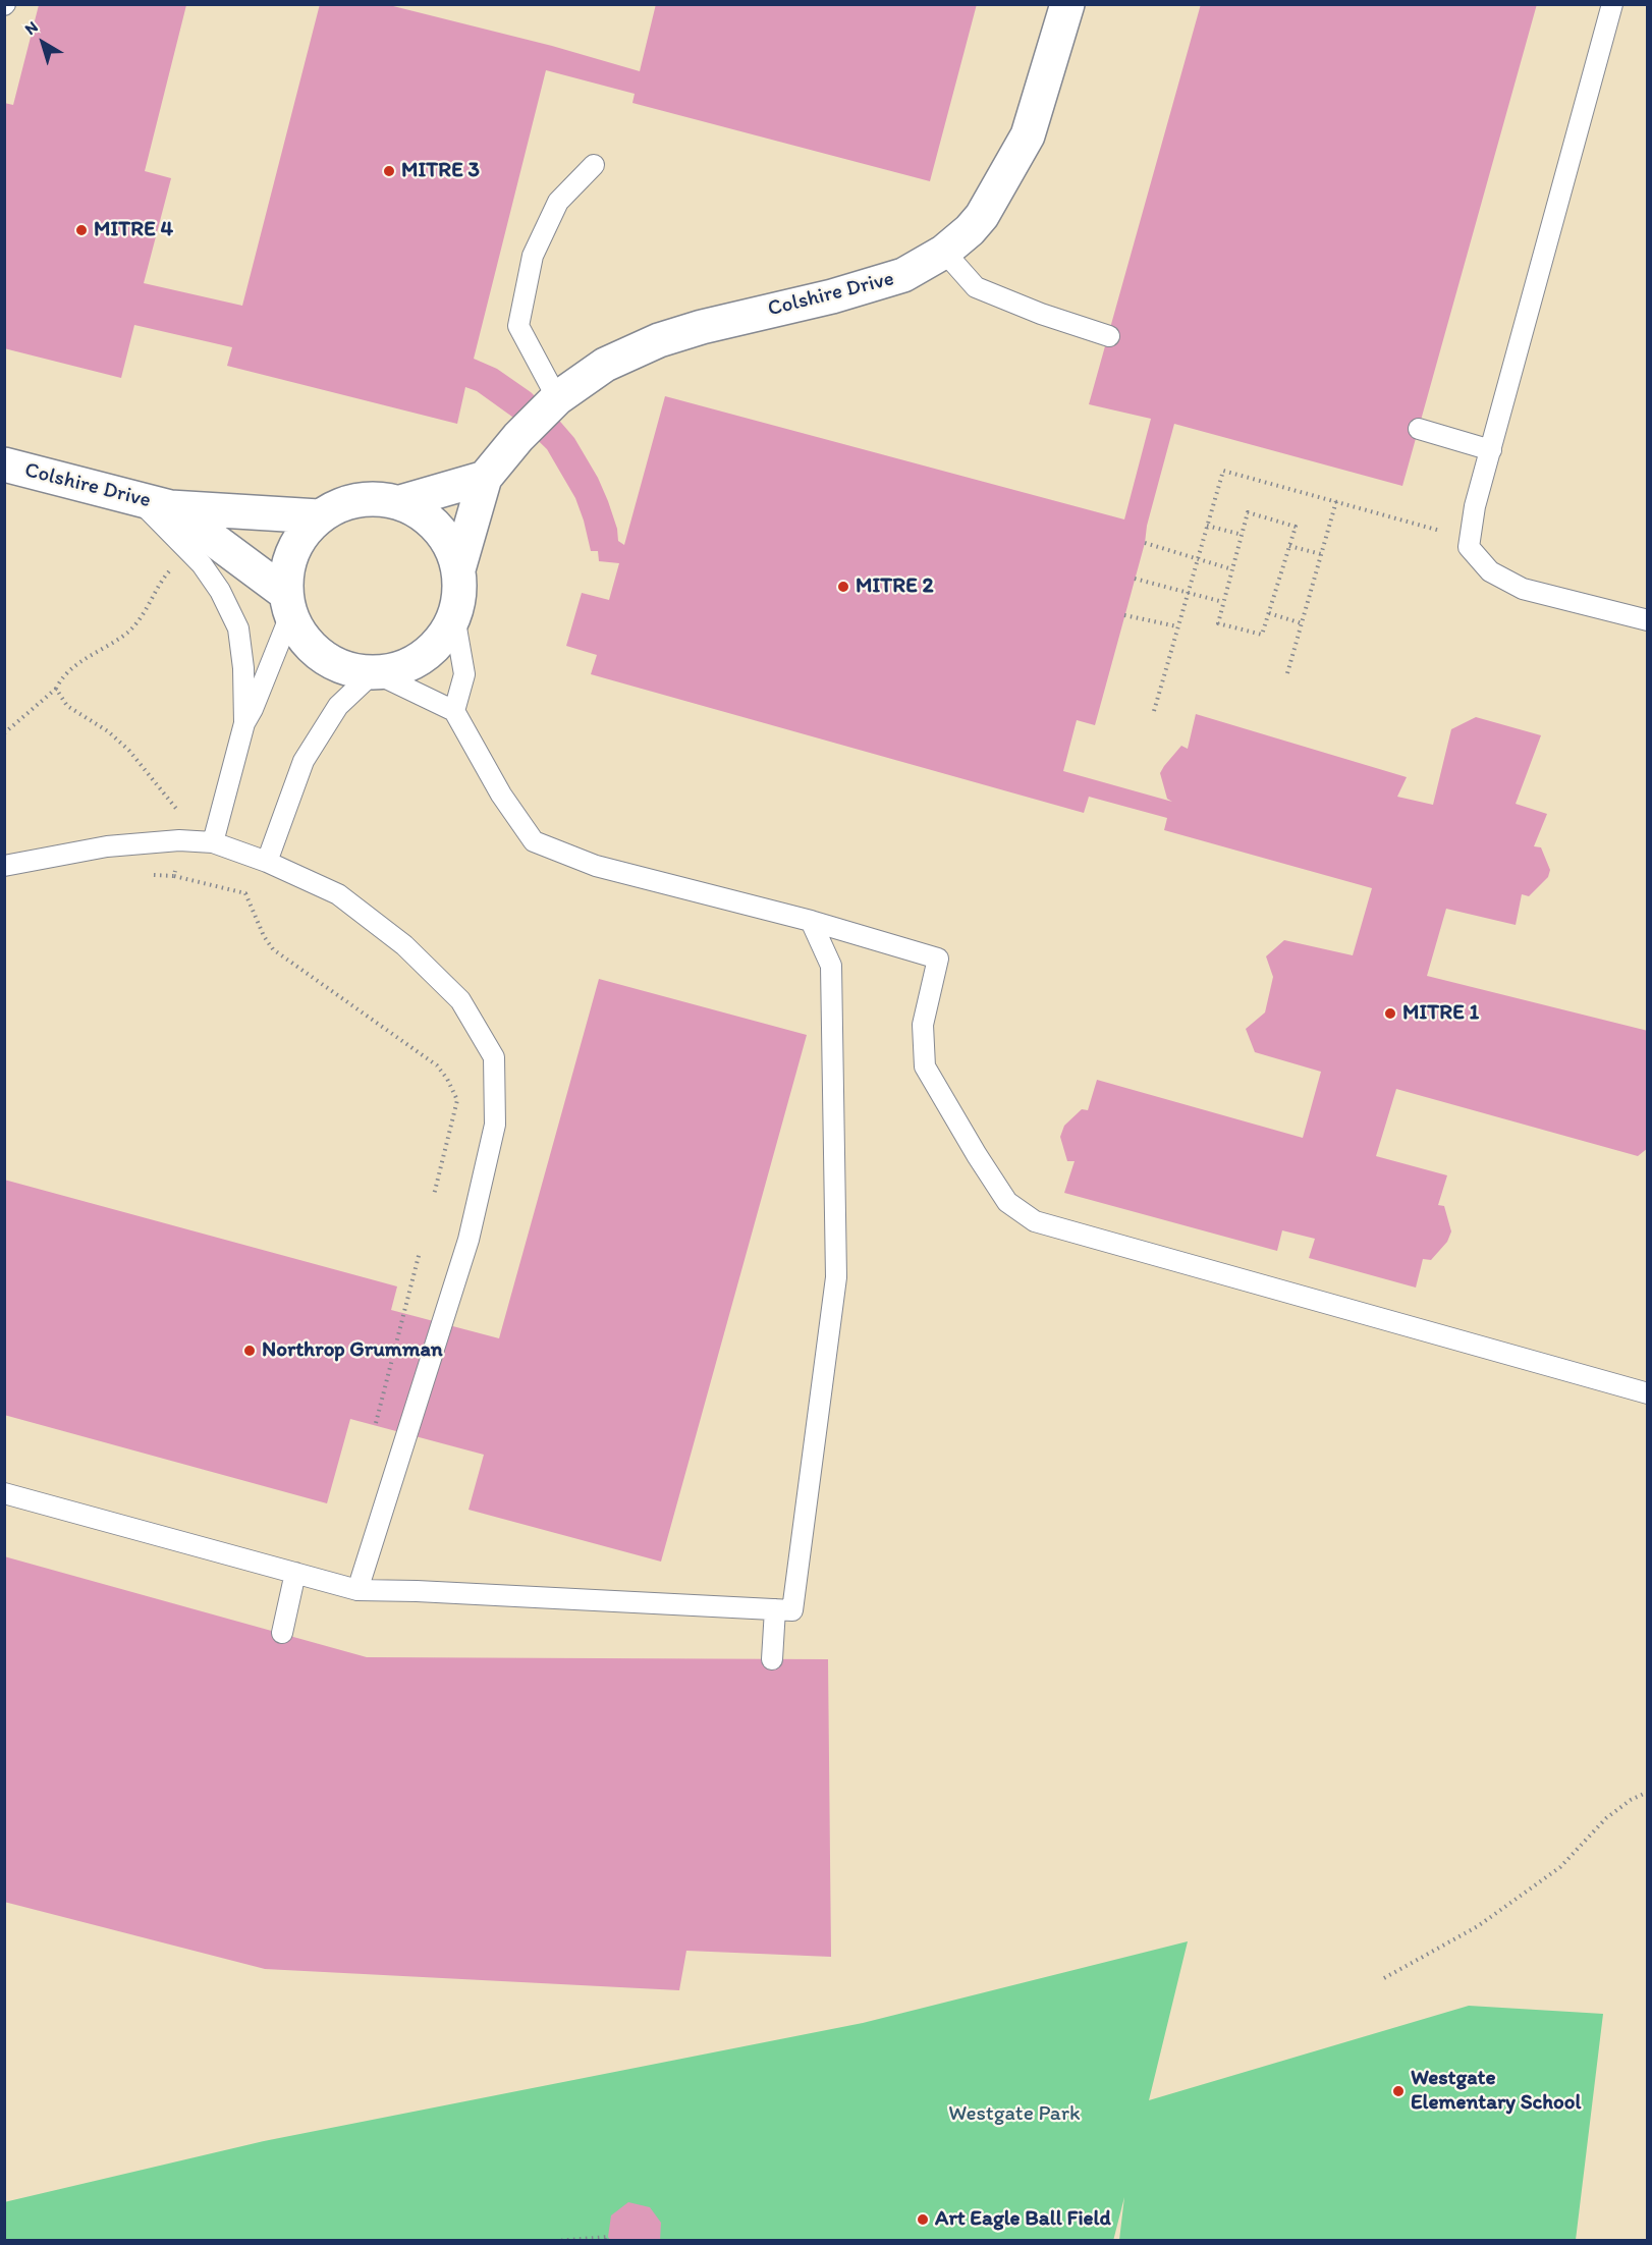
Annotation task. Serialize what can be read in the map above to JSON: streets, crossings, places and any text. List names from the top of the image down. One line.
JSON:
{"streets":{"street":["Colshire Drive"]},"parks":["Westgate Park"],"places":["MITRE 3","MITRE 4","MITRE 2","MITRE 1","Northrop Grumman","Westgate Elementary School","Art Eagle Ball Field"],"north":"top left"}
